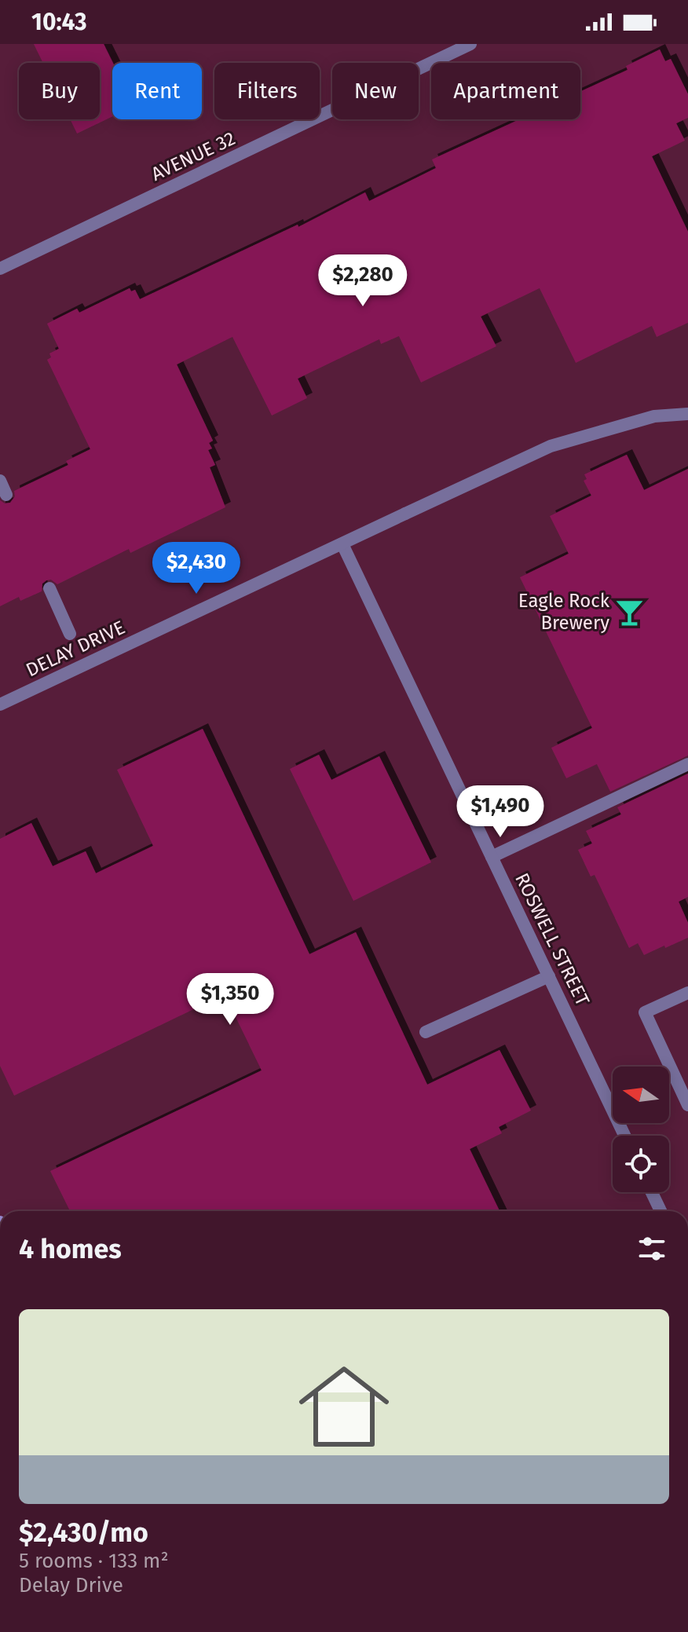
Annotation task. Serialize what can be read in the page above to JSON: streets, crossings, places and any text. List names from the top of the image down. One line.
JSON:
{"streets":{"street":["AVENUE 32","DELAY DRIVE","ROSWELL STREET"]},"crossings":[["DELAY DRIVE","ROSWELL STREET"]],"places":{"bar":["Eagle Rock Brewery"]},"north":"left","page":{"status":"10:43","chip":["Buy","Rent","Filters","New","Apartment"],"price":["$2,280","$2,430","$1,490","$1,350"],"heading":"4 homes","list":[{"name":"$2,430/mo","note":"5 rooms · 133 m² · Delay Drive"}]}}
